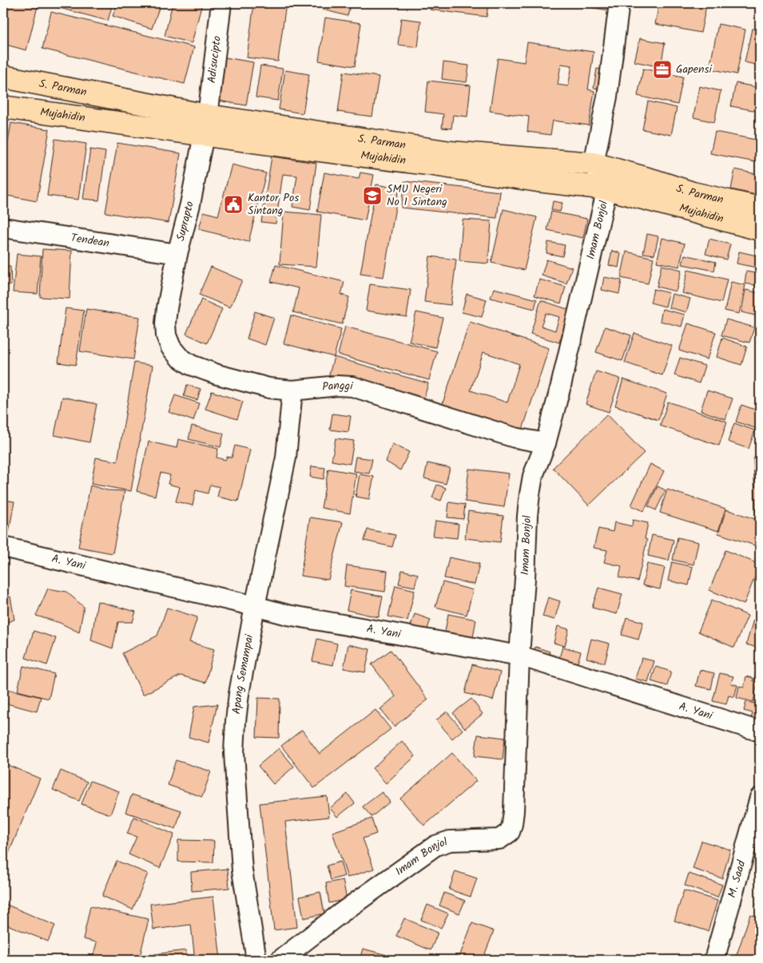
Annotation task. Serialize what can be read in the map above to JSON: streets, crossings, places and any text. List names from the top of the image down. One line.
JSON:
{"streets":{"main road":["S. Parman","Mujahidin"],"street":["Adisucipto","Suprapto","Imam Bonjol","Tendean","Panggi","A. Yani","Apang Semampai","M. Saad"]},"crossings":[["Adisucipto","S. Parman"],["Adisucipto","Mujahidin"],["Adisucipto","Suprapto"],["S. Parman","Mujahidin"],["S. Parman","Suprapto"],["S. Parman","Imam Bonjol"],["Mujahidin","Suprapto"],["Mujahidin","Imam Bonjol"],["Suprapto","Tendean"],["Suprapto","Panggi"],["Imam Bonjol","Panggi"],["Imam Bonjol","A. Yani"],["Panggi","Apang Semampai"],["A. Yani","Apang Semampai"]],"places":{"office":["Gapensi"],"school or university":["SMU Negeri No 1 Sintang"],"public building":["Kantor Pos Sintang"]}}
